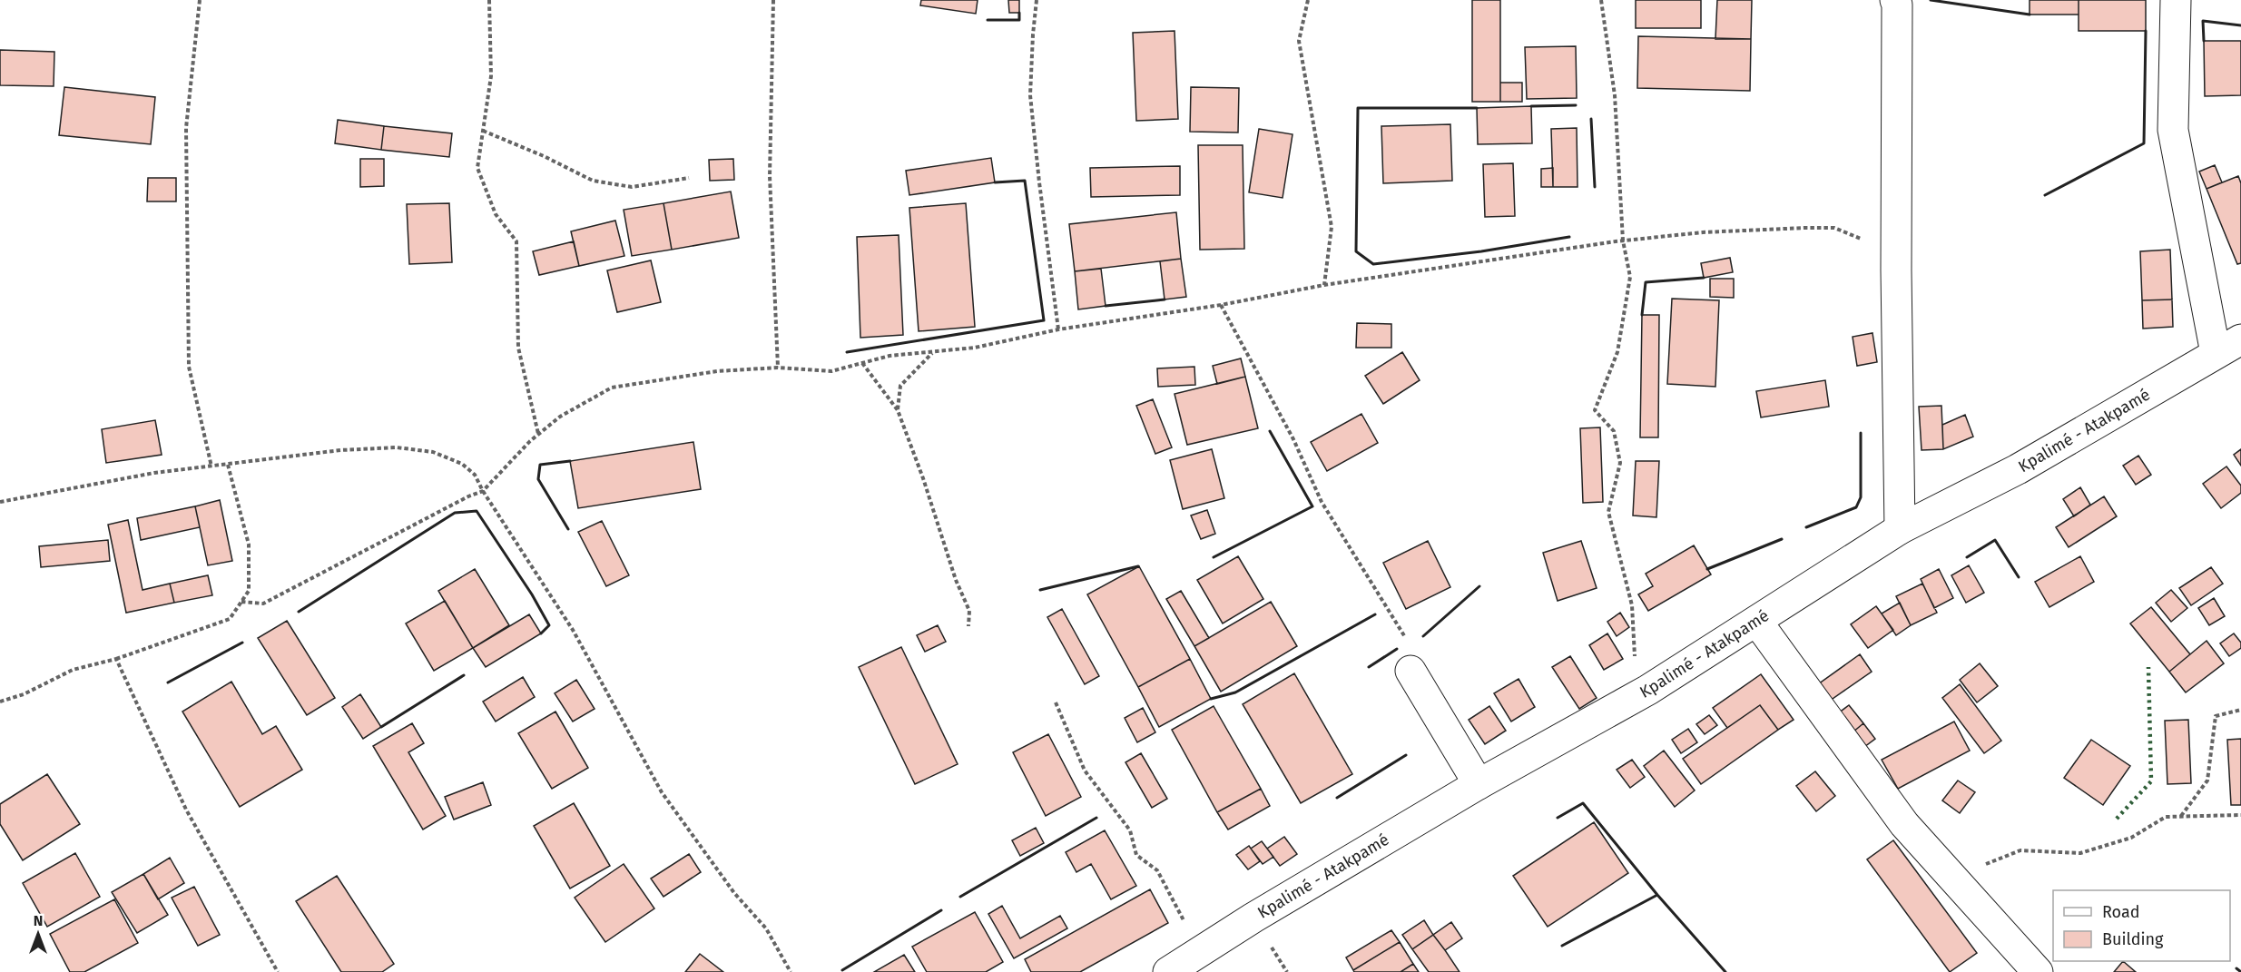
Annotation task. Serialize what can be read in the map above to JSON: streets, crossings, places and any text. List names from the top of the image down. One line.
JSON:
{"streets":{"street":["Kpalimé - Atakpamé"]},"legend":["Road","Building"],"north":"top"}
